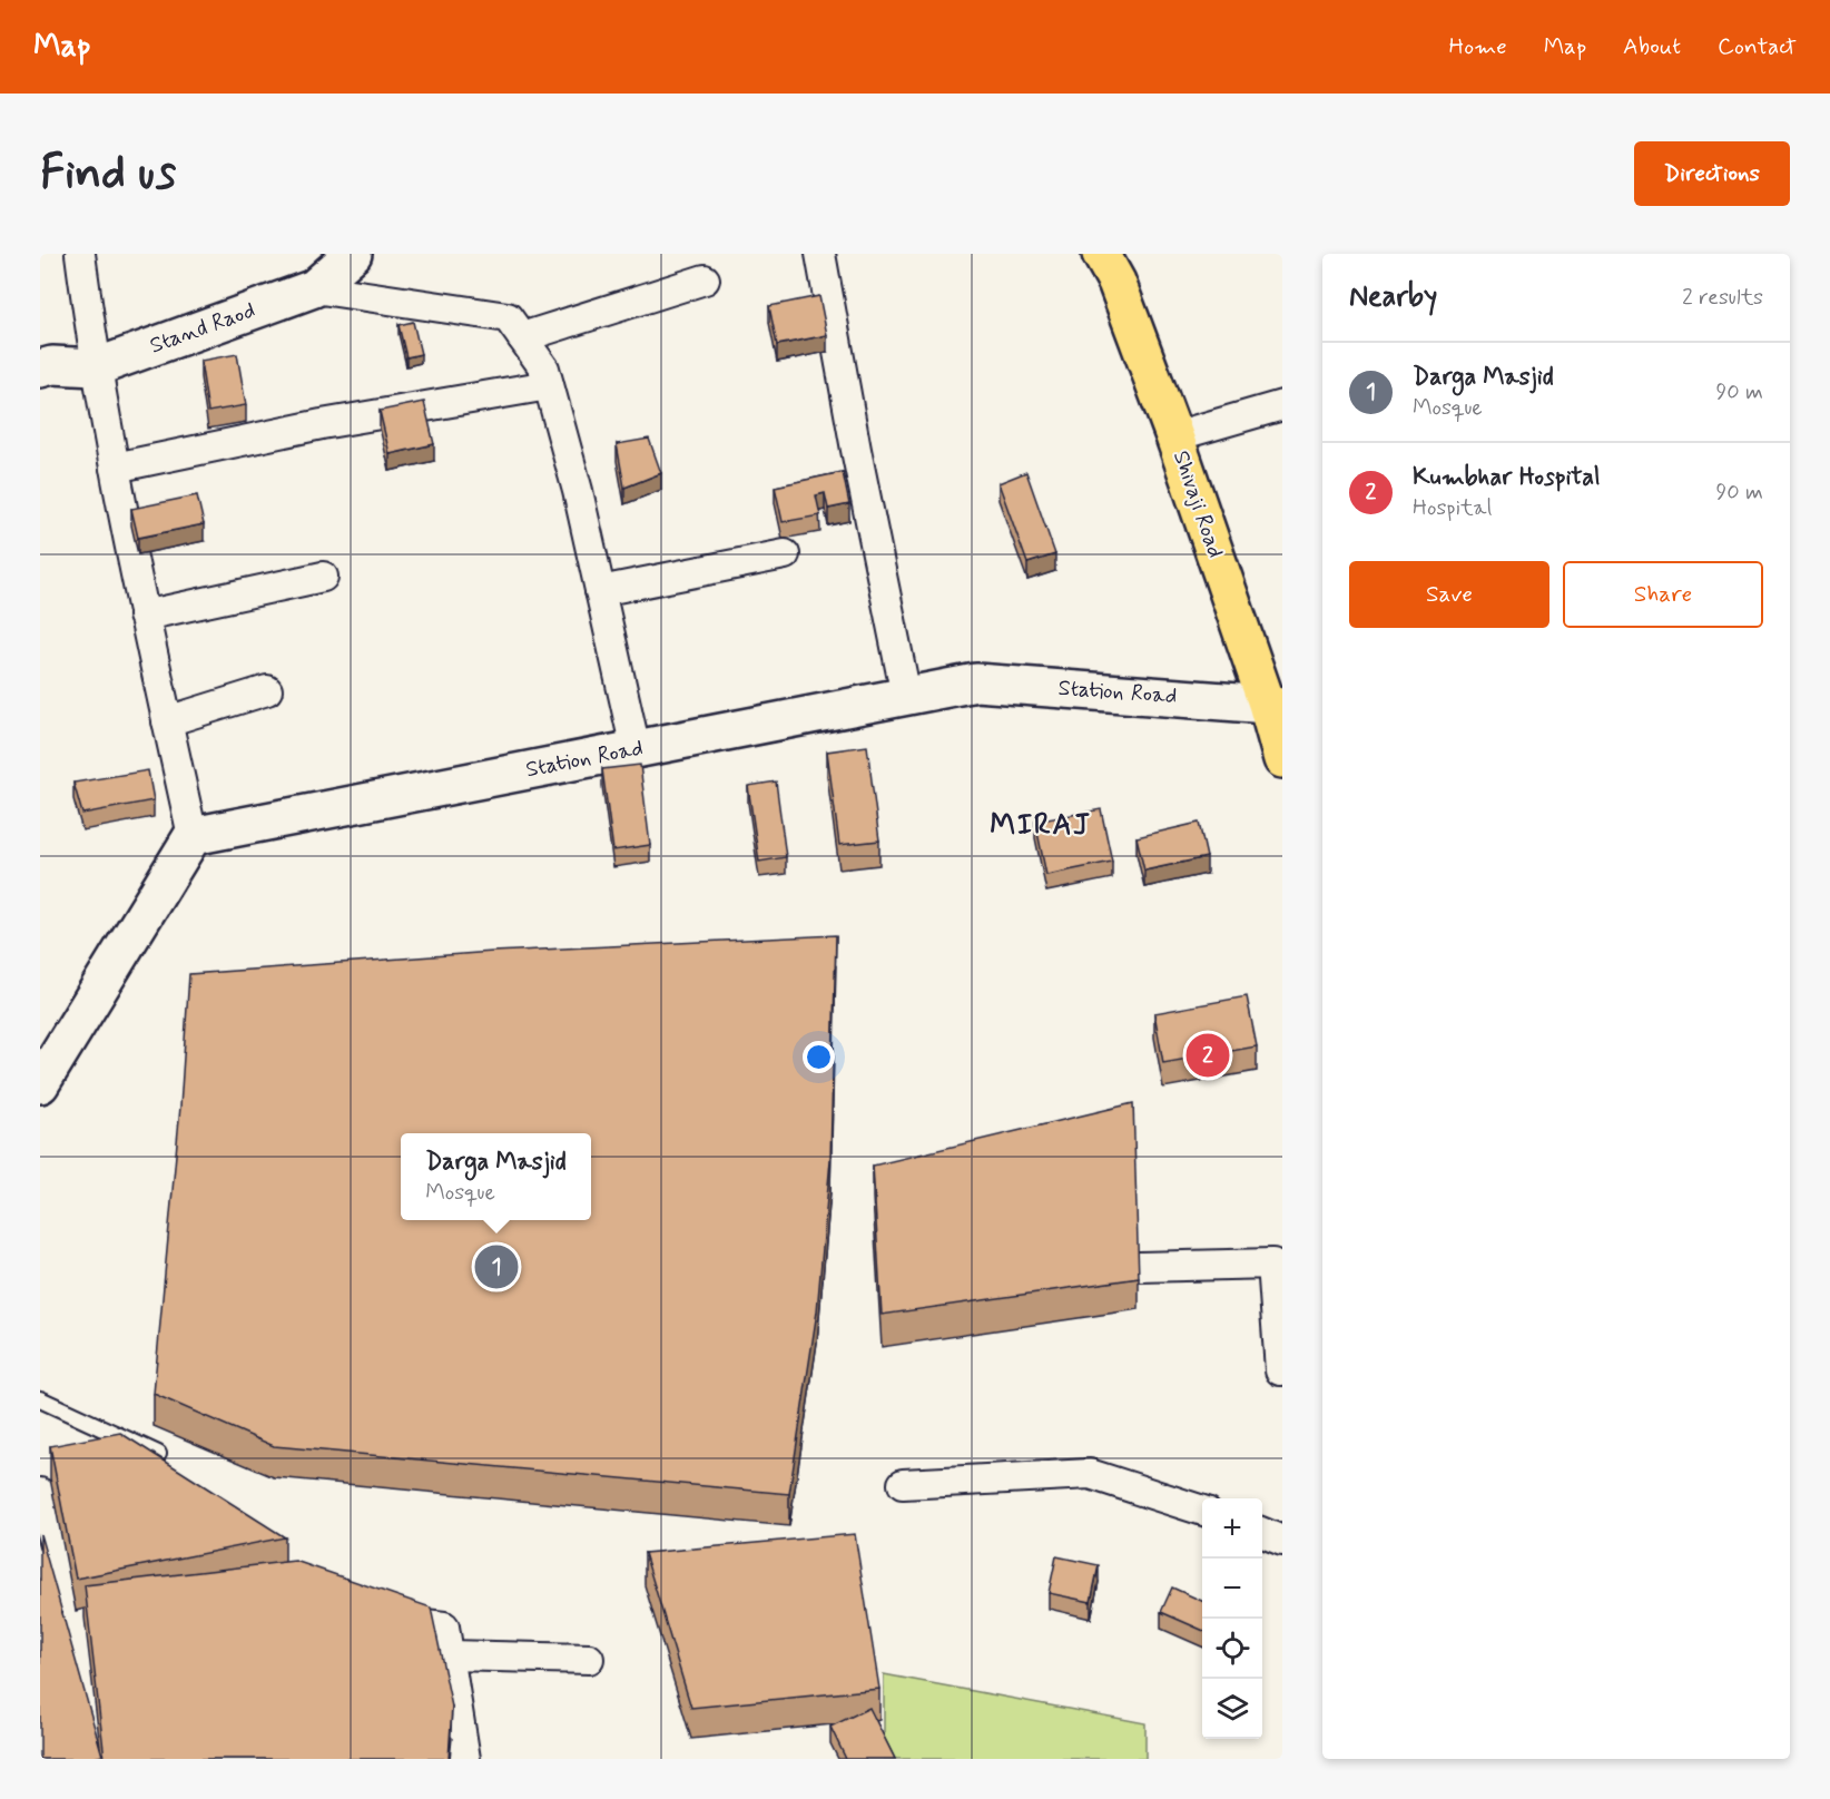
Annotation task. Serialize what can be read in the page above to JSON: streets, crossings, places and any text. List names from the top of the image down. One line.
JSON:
{"streets":{"main road":["Stand Raod","Shivaji Road","Station Road"]},"crossings":[["Shivaji Road","Station Road"]],"districts":["MIRAJ"],"page":{"header":"Map","nav":["Home","Map","About","Contact"],"buttons":["Directions",["Save","Share"]],"title":"Find us","heading":["Nearby","2 results"],"list":[{"mark":"1","name":"Darga Masjid","note":"Mosque","value":"90 m"},{"mark":"2","name":"Kumbhar Hospital","note":"Hospital","value":"90 m"}],"pins":["2","1"],"popup":["Darga Masjid","Mosque"],"map_buttons":["+","−"]}}
